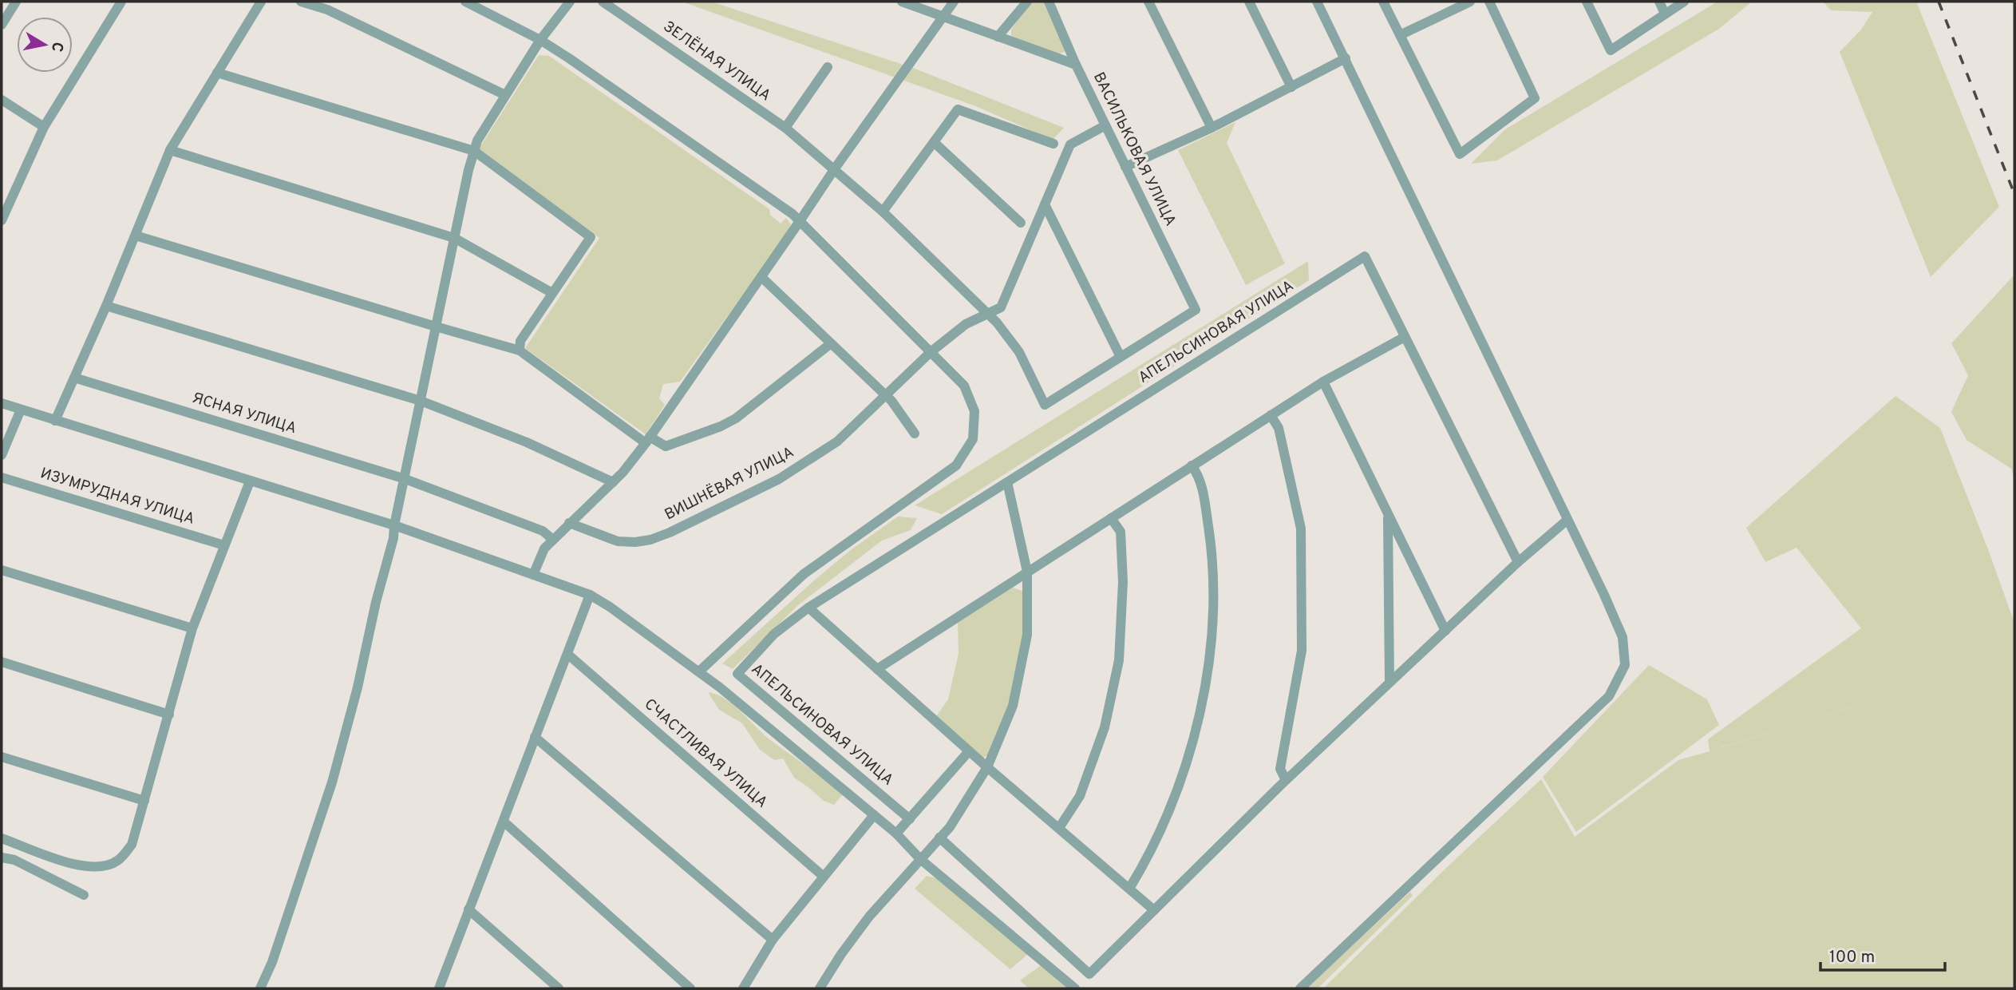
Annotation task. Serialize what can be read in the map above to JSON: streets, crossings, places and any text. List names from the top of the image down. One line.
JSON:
{"streets":{"street":["ЗЕЛЁНАЯ УЛИЦА","ВАСИЛЬКОВАЯ УЛИЦА","АПЕЛЬСИНОВАЯ УЛИЦА","ЯСНАЯ УЛИЦА","ВИШНЁВАЯ УЛИЦА","ИЗУМРУДНАЯ УЛИЦА","СЧАСТЛИВАЯ УЛИЦА"]},"crossings":[["ЗЕЛЁНАЯ УЛИЦА","ВИШНЁВАЯ УЛИЦА"]],"scale_bar":"100 m","north":"right"}
